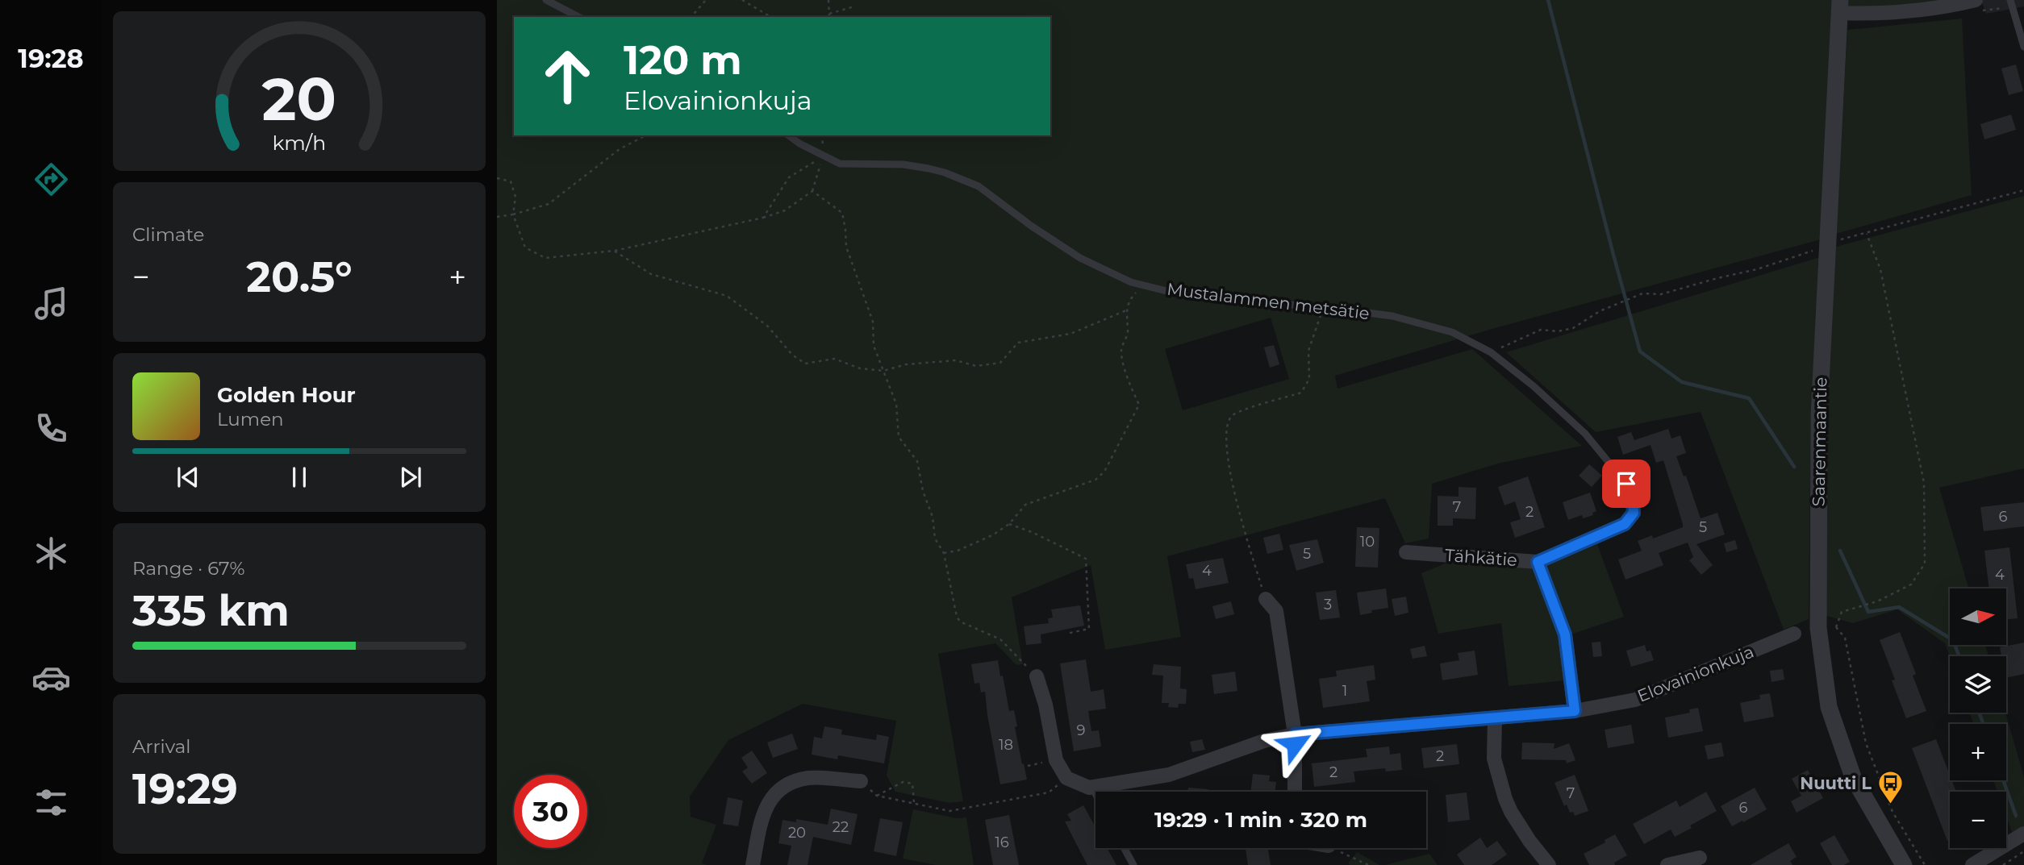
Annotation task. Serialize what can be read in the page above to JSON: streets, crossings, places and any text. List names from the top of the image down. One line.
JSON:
{"streets":{"street":["Saarenmaantie","Tähkätie","Elovainionkuja"],"lane":["Mustalammen metsätie"]},"crossings":[["Tähkätie","Elovainionkuja"]],"places":{"bus stop":["Nuutti L"]},"house_numbers":["7","2","6","5","10","5","4","4","3","1","9","18","2","2","7","6","22","20","16"],"north":"right","page":{"tabs":"19:28","turn":["120 m","Elovainionkuja"],"tile":["Climate",["Range · 67%","335 km"],["Arrival","19:29"]],"heat":["−","20.5°","+"],"song":["Golden Hour","Lumen"],"map_buttons":["+","−"],"limit":"30","trip":"19:29 · 1 min · 320 m","gauge":["20","km/h"]}}
